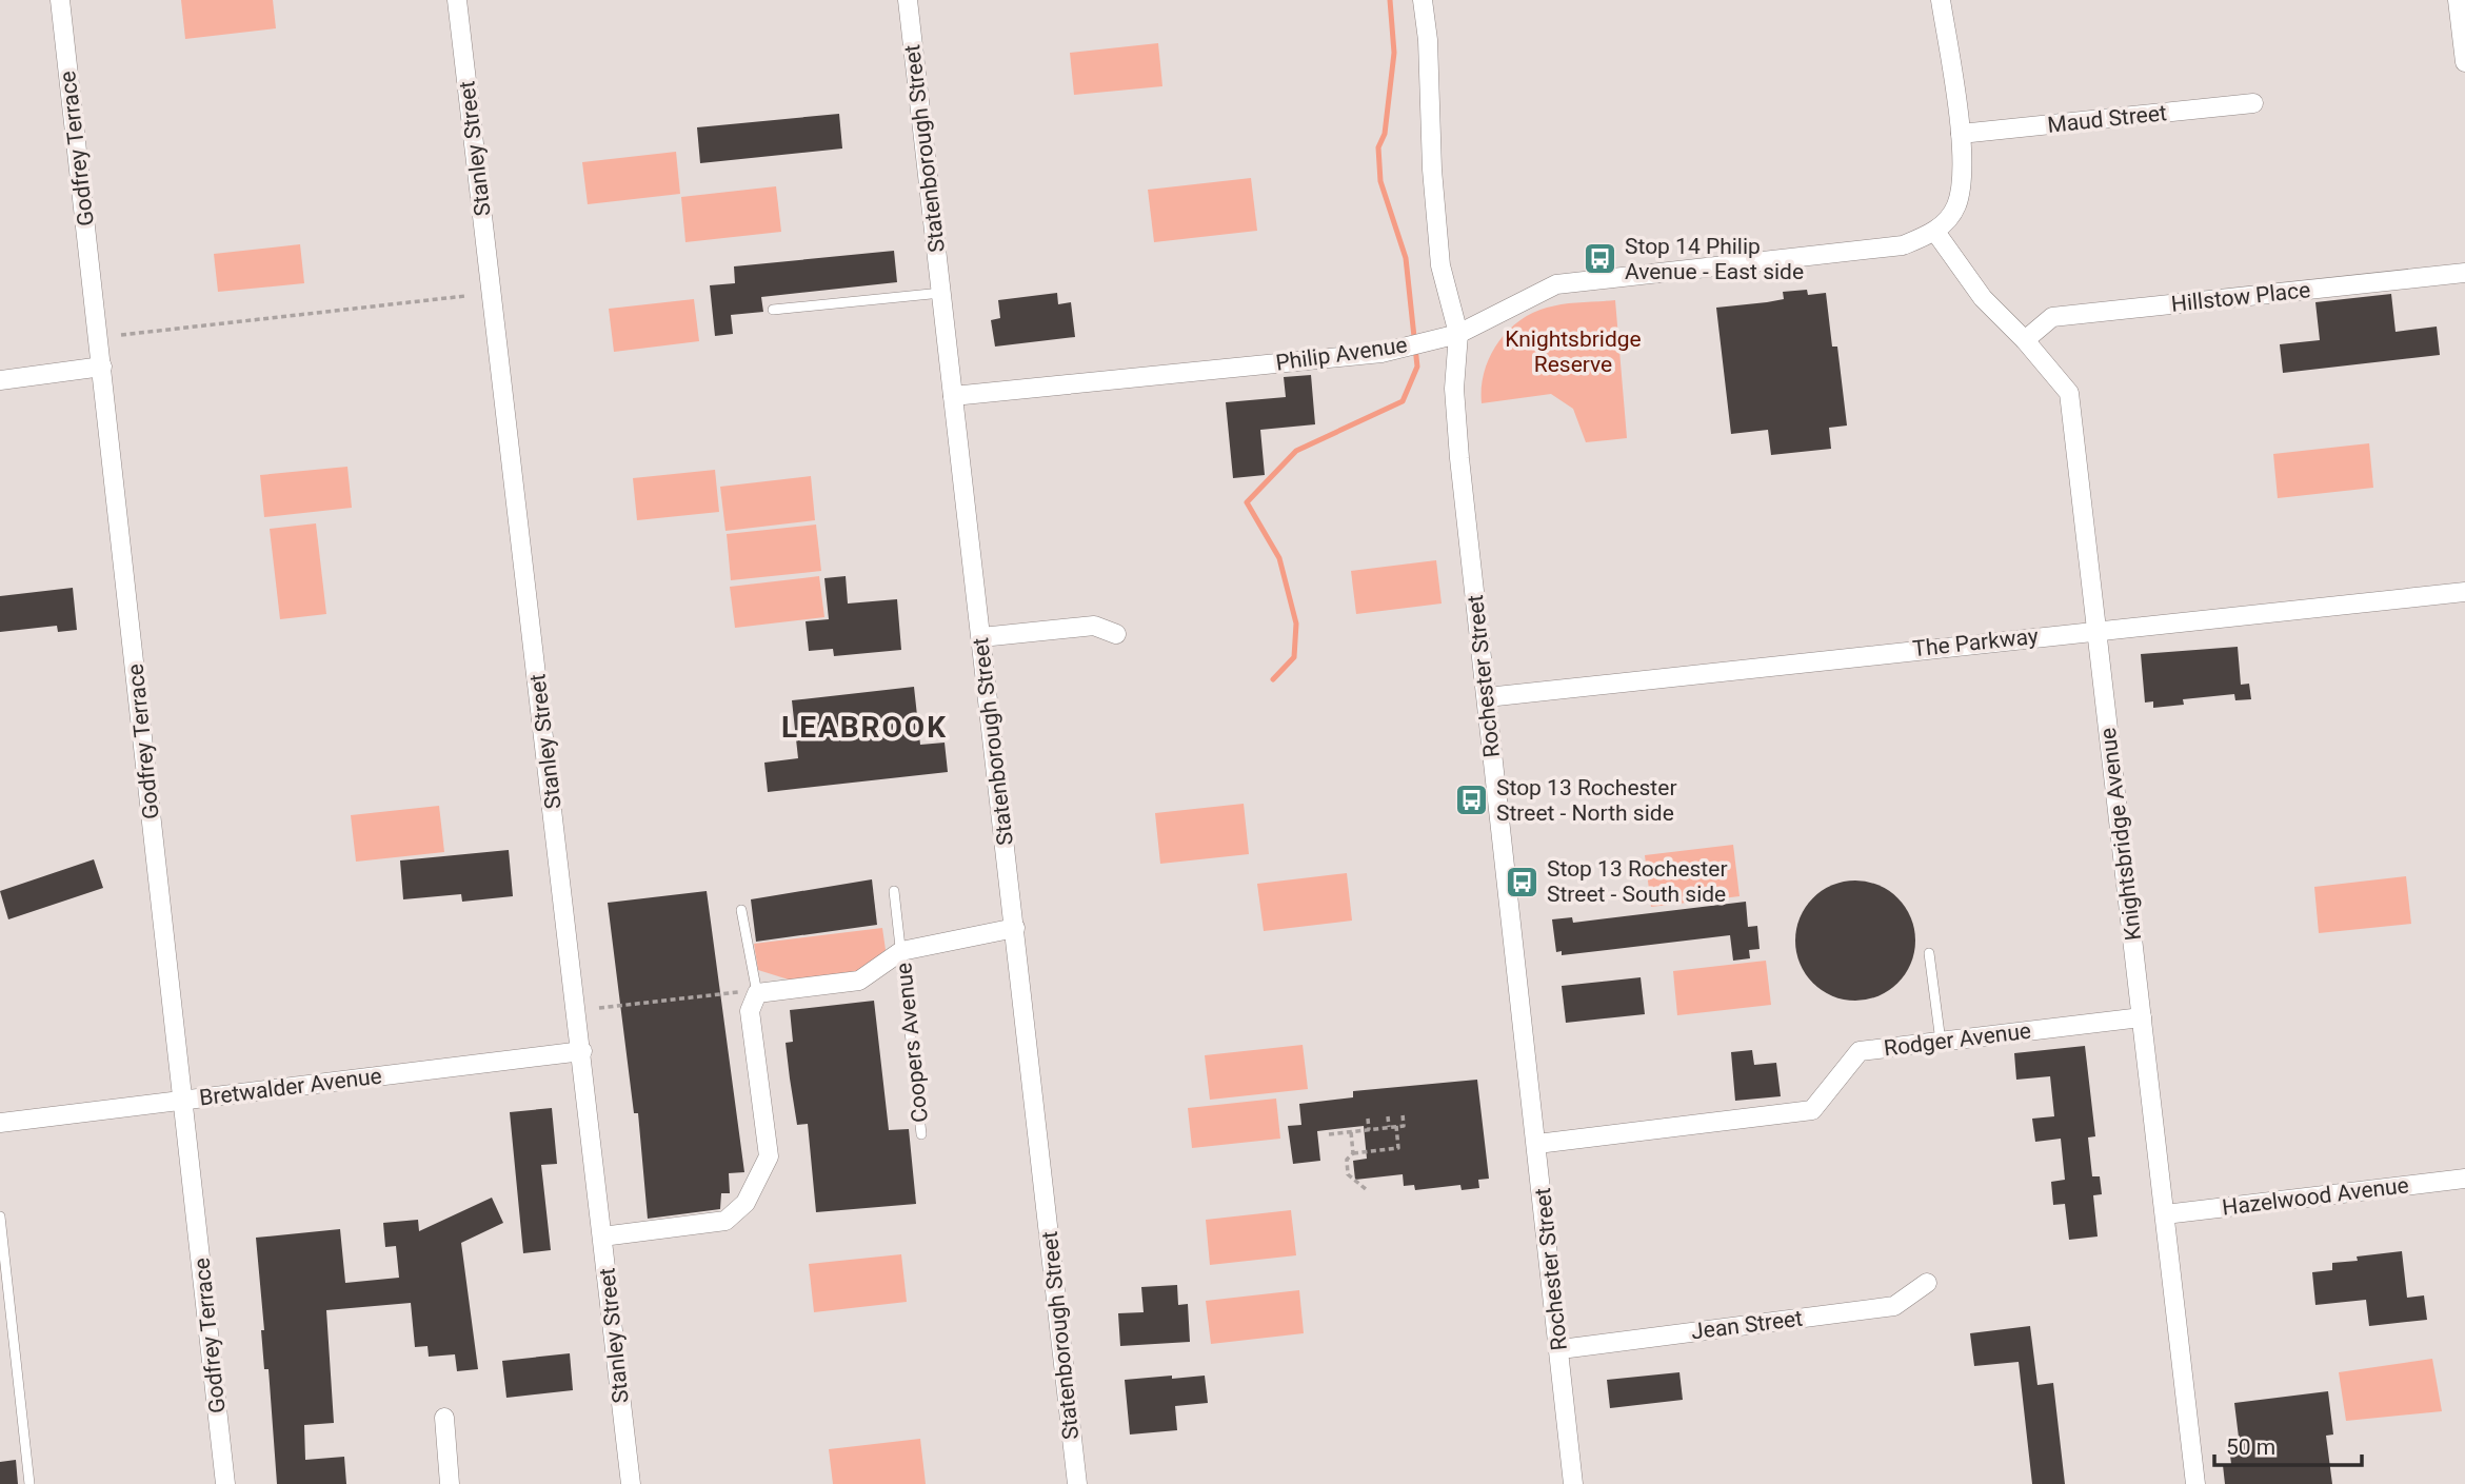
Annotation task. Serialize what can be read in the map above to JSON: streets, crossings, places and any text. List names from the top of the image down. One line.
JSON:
{"streets":{"street":["Maud Street","Godfrey Terrace","Stanley Street","Statenborough Street","Hillstow Place","Philip Avenue","The Parkway","Rochester Street","Knightsbridge Avenue","Rodger Avenue","Coopers Avenue","Bretwalder Avenue","Hazelwood Avenue","Jean Street"]},"crossings":[["Godfrey Terrace","Bretwalder Avenue"],["Stanley Street","Bretwalder Avenue"],["Statenborough Street","Philip Avenue"],["Statenborough Street","Coopers Avenue"],["Hillstow Place","Knightsbridge Avenue"],["Philip Avenue","Rochester Street"],["Philip Avenue","Knightsbridge Avenue"],["The Parkway","Rochester Street"],["The Parkway","Knightsbridge Avenue"],["Rochester Street","Rodger Avenue"],["Rochester Street","Jean Street"],["Knightsbridge Avenue","Rodger Avenue"],["Knightsbridge Avenue","Hazelwood Avenue"]],"districts":["LEABROOK"],"parks":["Knightsbridge Reserve"],"places":{"bus stop":["Stop 14 Philip Avenue - East side","Stop 13 Rochester Street - North side","Stop 13 Rochester Street - South side"]},"scale_bar":"50 m"}
